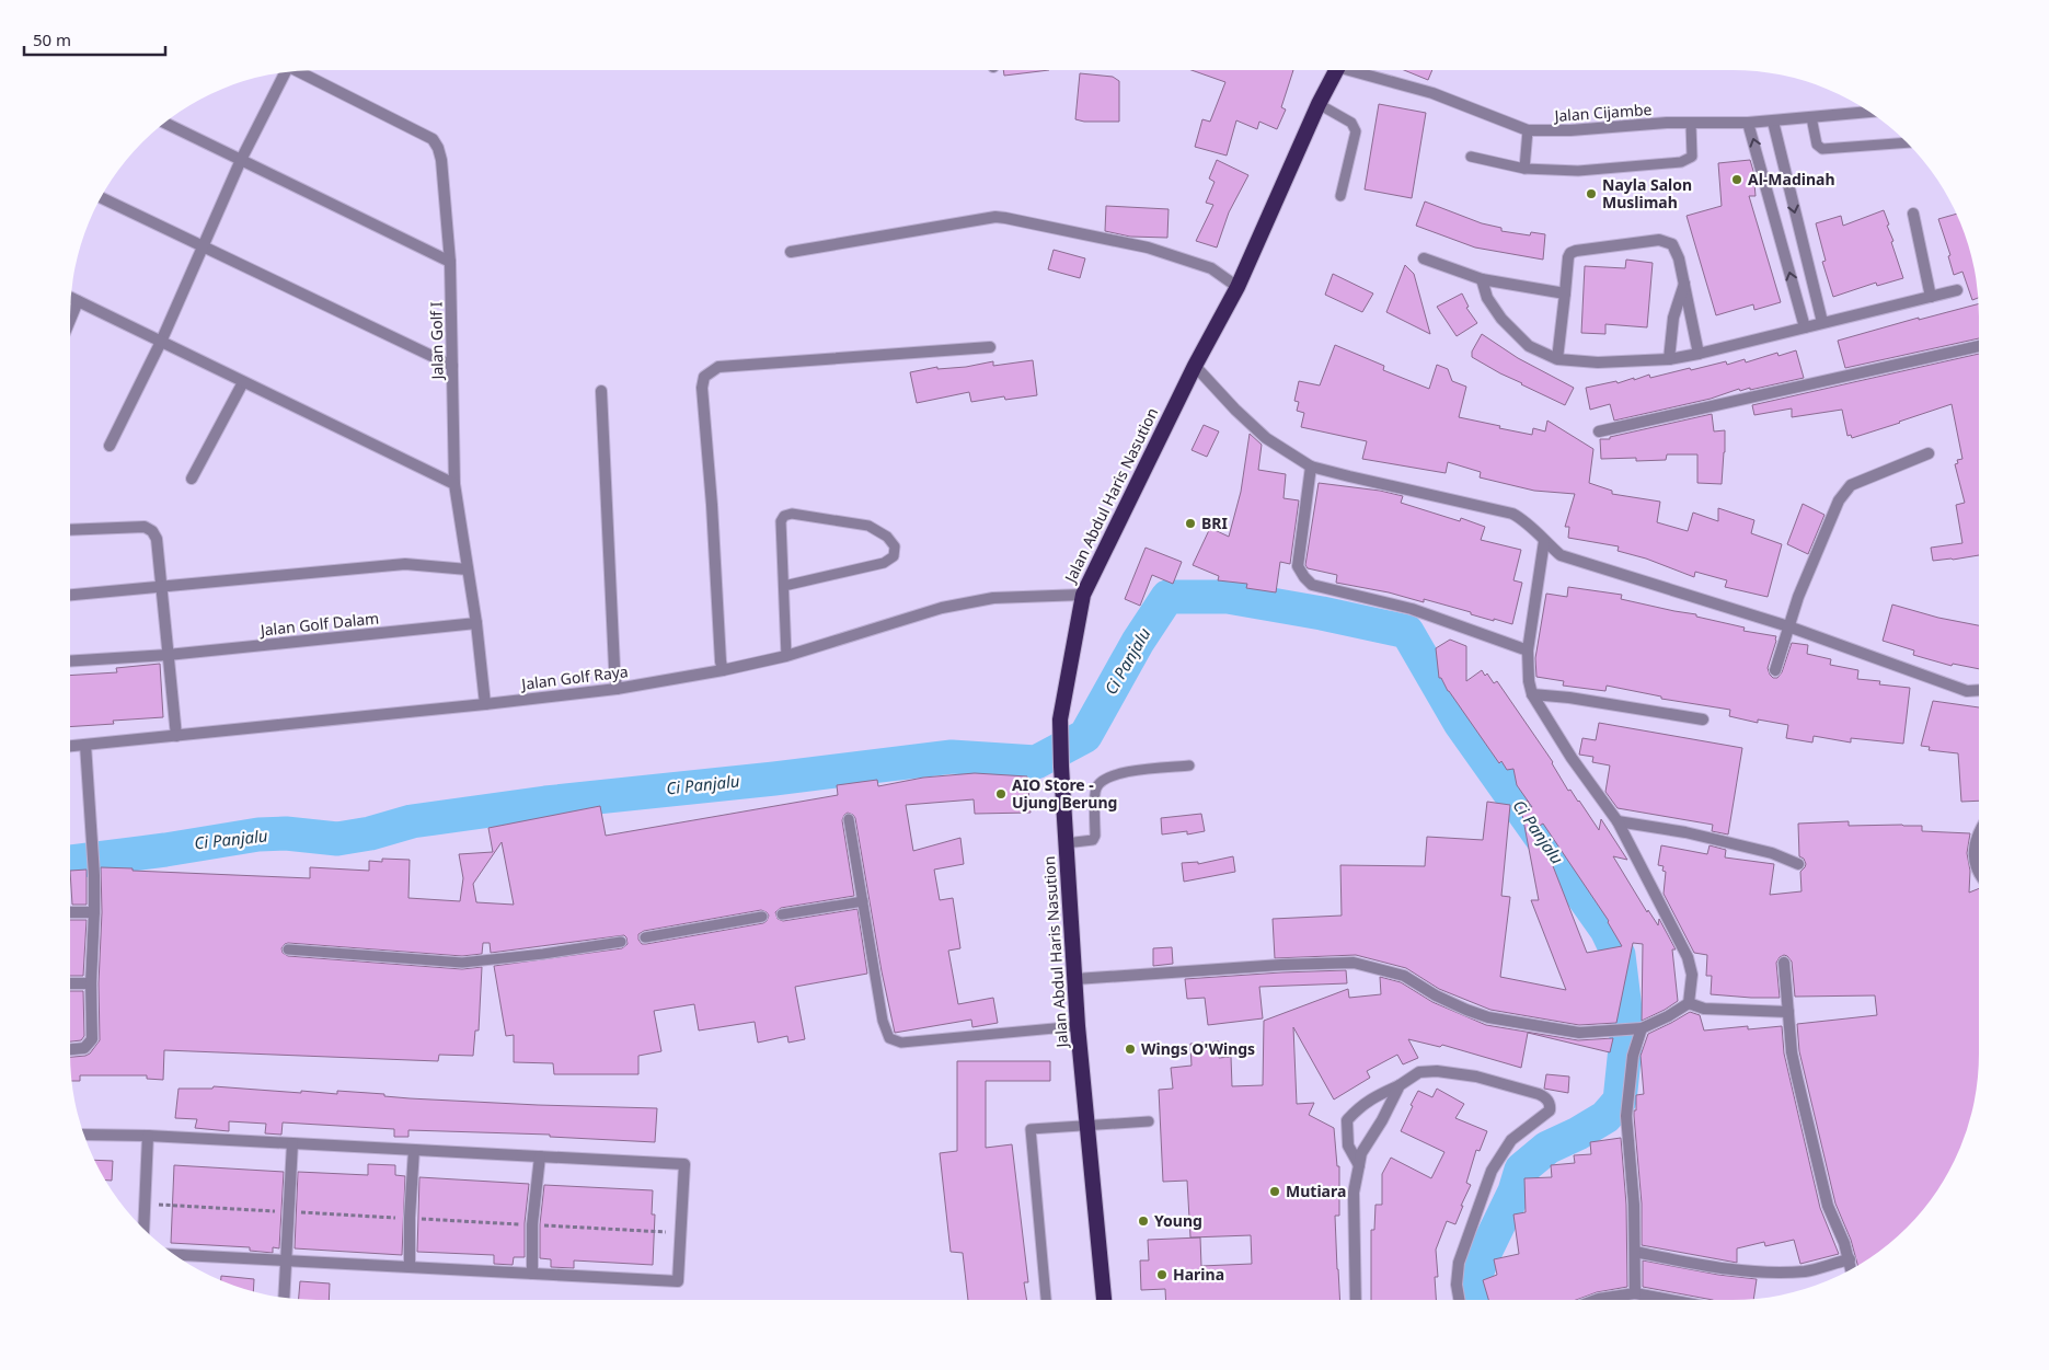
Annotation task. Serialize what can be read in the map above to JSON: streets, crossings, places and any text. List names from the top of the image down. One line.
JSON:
{"streets":{"highway":["Jalan Abdul Haris Nasution"],"street":["Jalan Cijambe","Jalan Golf I","Jalan Golf Dalam","Jalan Golf Raya"]},"crossings":[["Jalan Golf I","Jalan Golf Dalam"],["Jalan Golf I","Jalan Golf Raya"],["Jalan Abdul Haris Nasution","Jalan Golf Raya"]],"water":["Ci Panjalu"],"places":["Al-Madinah","Nayla Salon Muslimah","BRI","AIO Store - Ujung Berung","Wings O'Wings","Mutiara","Young","Harina"],"scale_bar":"50 m"}
